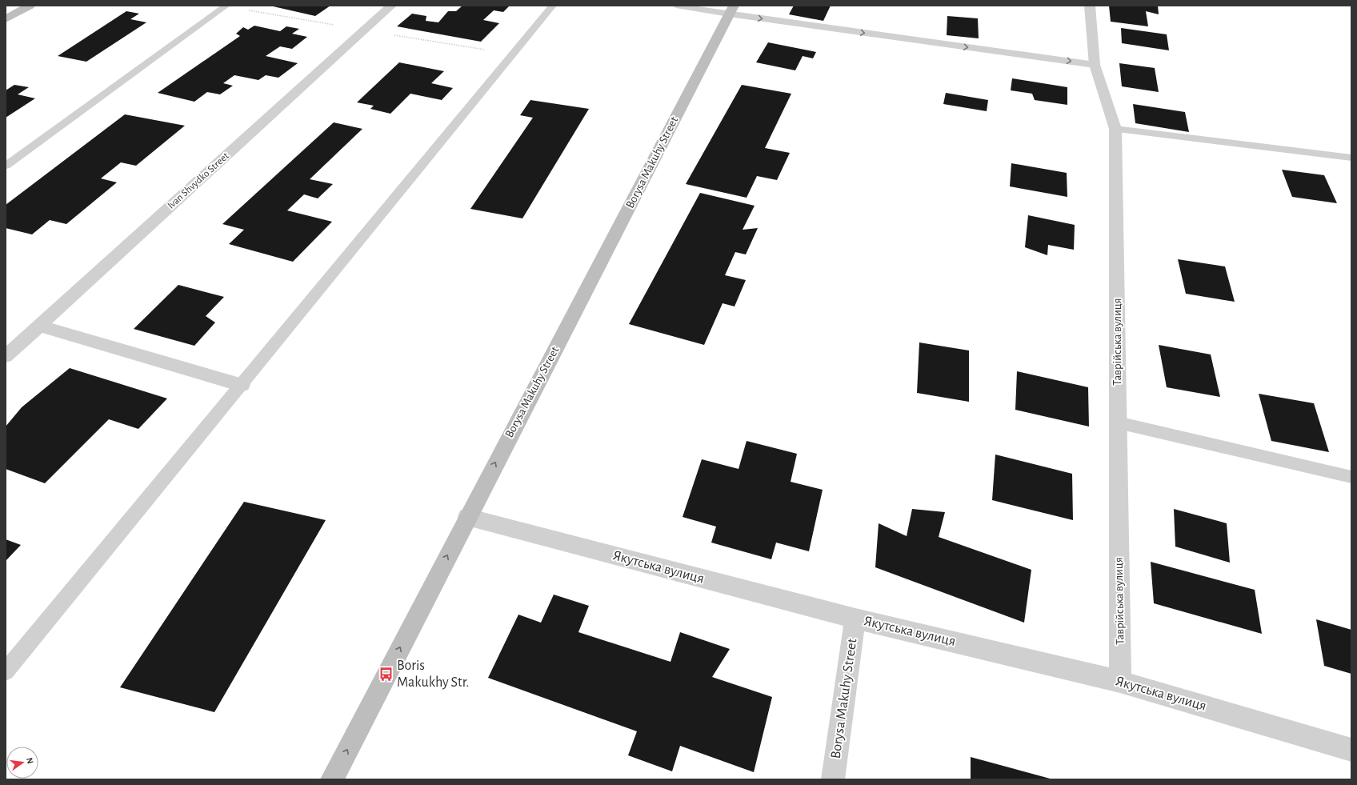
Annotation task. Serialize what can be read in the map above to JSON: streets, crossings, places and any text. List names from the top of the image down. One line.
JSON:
{"streets":{"main road":["Borysa Makuhy Street"],"street":["Ivan Shvydko Street","Таврійська вулиця","Якутська вулиця"]},"crossings":[["Borysa Makuhy Street","Якутська вулиця"],["Таврійська вулиця","Якутська вулиця"]],"one_way":["Borysa Makuhy Street"],"places":{"bus stop":["Boris Makukhy Str."]},"north":"right"}
